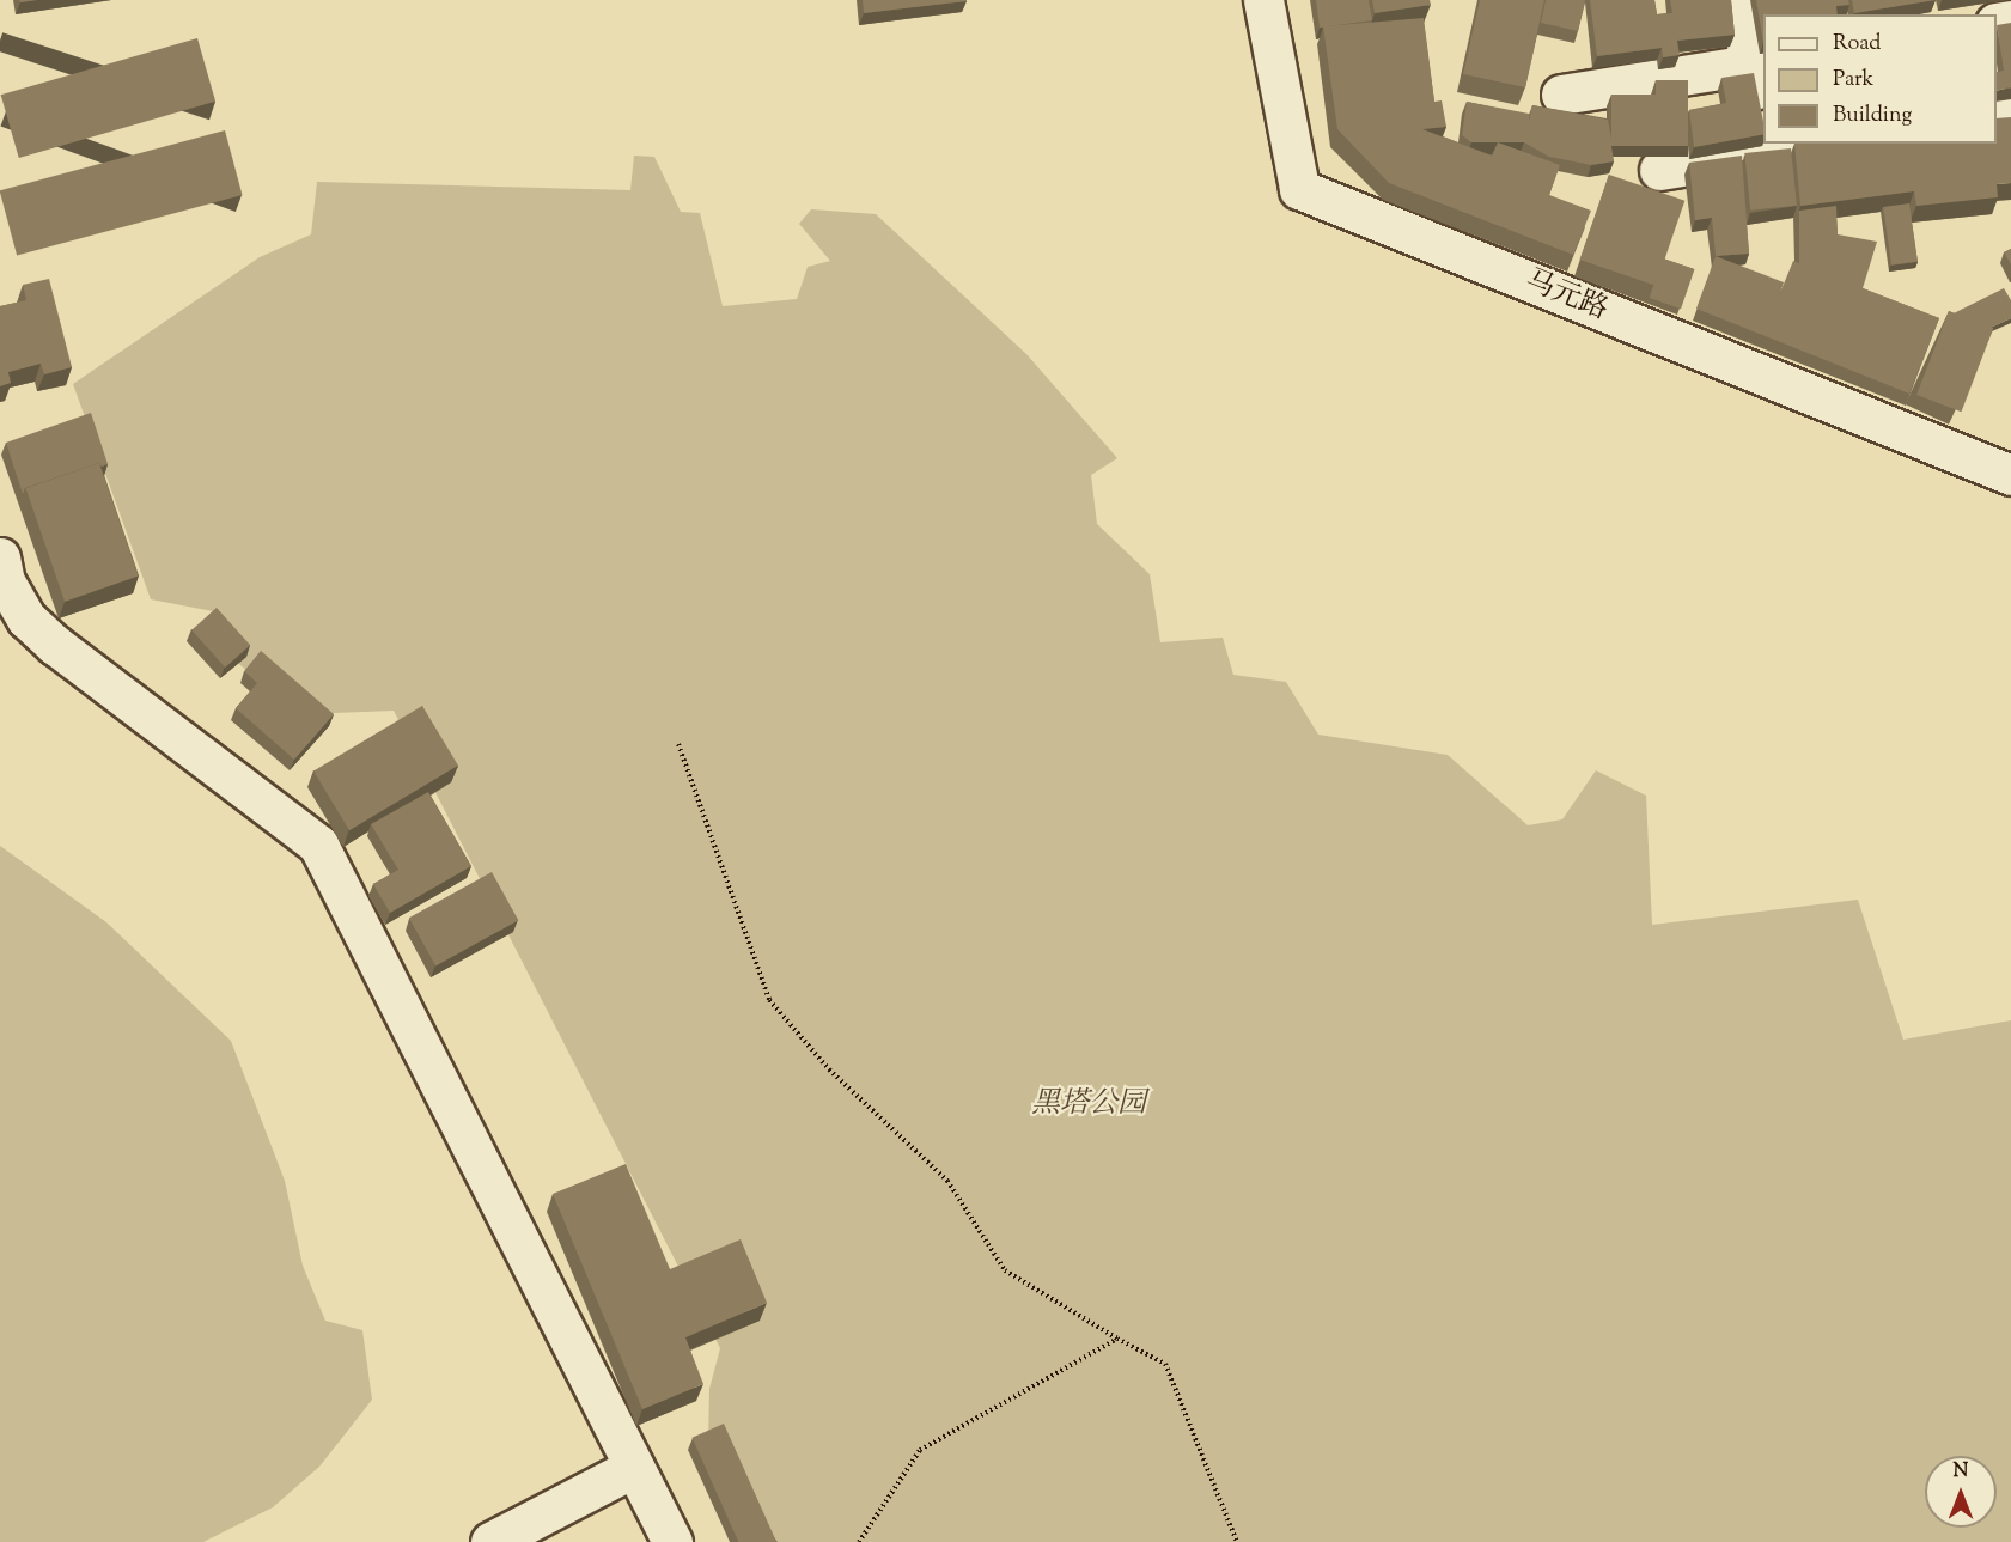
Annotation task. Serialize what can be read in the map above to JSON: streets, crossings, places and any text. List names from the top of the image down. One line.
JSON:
{"streets":{"street":["马元路"]},"parks":["黑塔公园"],"legend":["Road","Park","Building"],"north":"top"}
